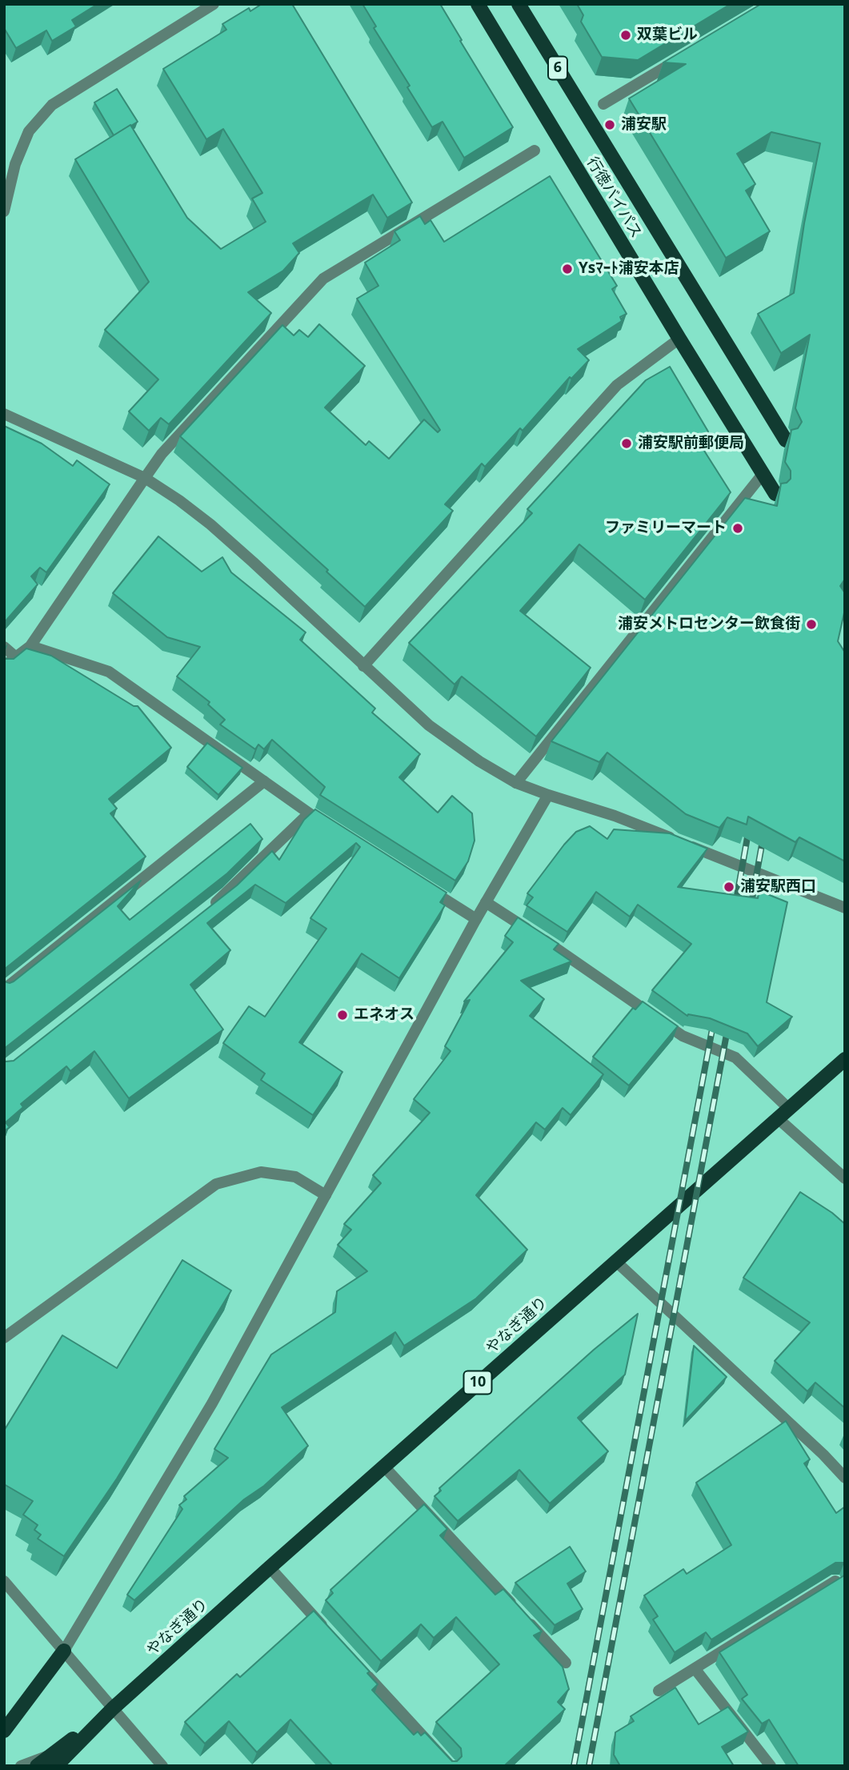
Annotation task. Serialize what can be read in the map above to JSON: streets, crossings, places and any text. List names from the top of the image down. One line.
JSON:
{"streets":{"main road":["6","行徳バイパス","やなぎ通り","10"]},"crossings":[["やなぎ通り","10"]],"places":["双葉ビル","浦安駅","Ysﾏｰﾄ浦安本店","浦安駅前郵便局","ファミリーマート","浦安メトロセンター飲食街","浦安駅西口","エネオス"]}
